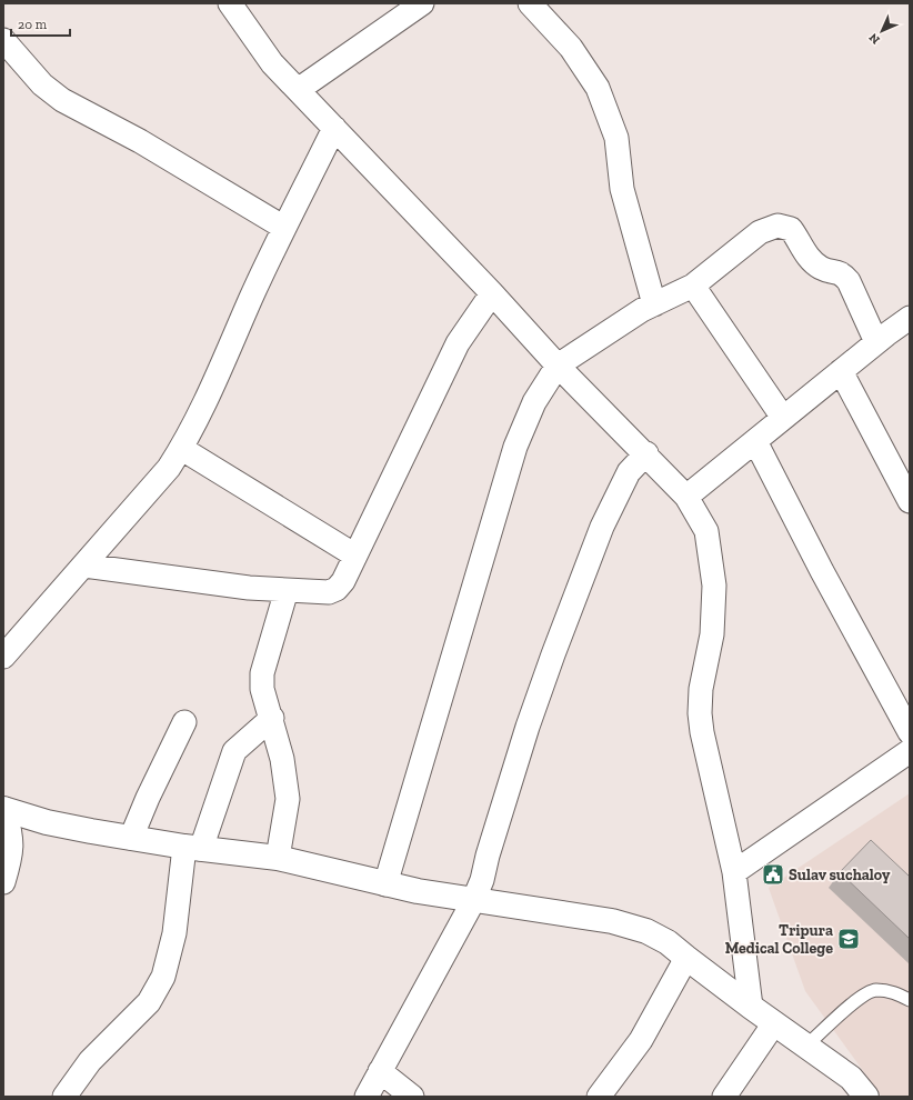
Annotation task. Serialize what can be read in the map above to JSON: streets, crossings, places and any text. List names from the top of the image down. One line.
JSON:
{"places":{"public building":["Sulav suchaloy"],"school or university":["Tripura Medical College"]},"scale_bar":"20 m","north":"bottom left"}
